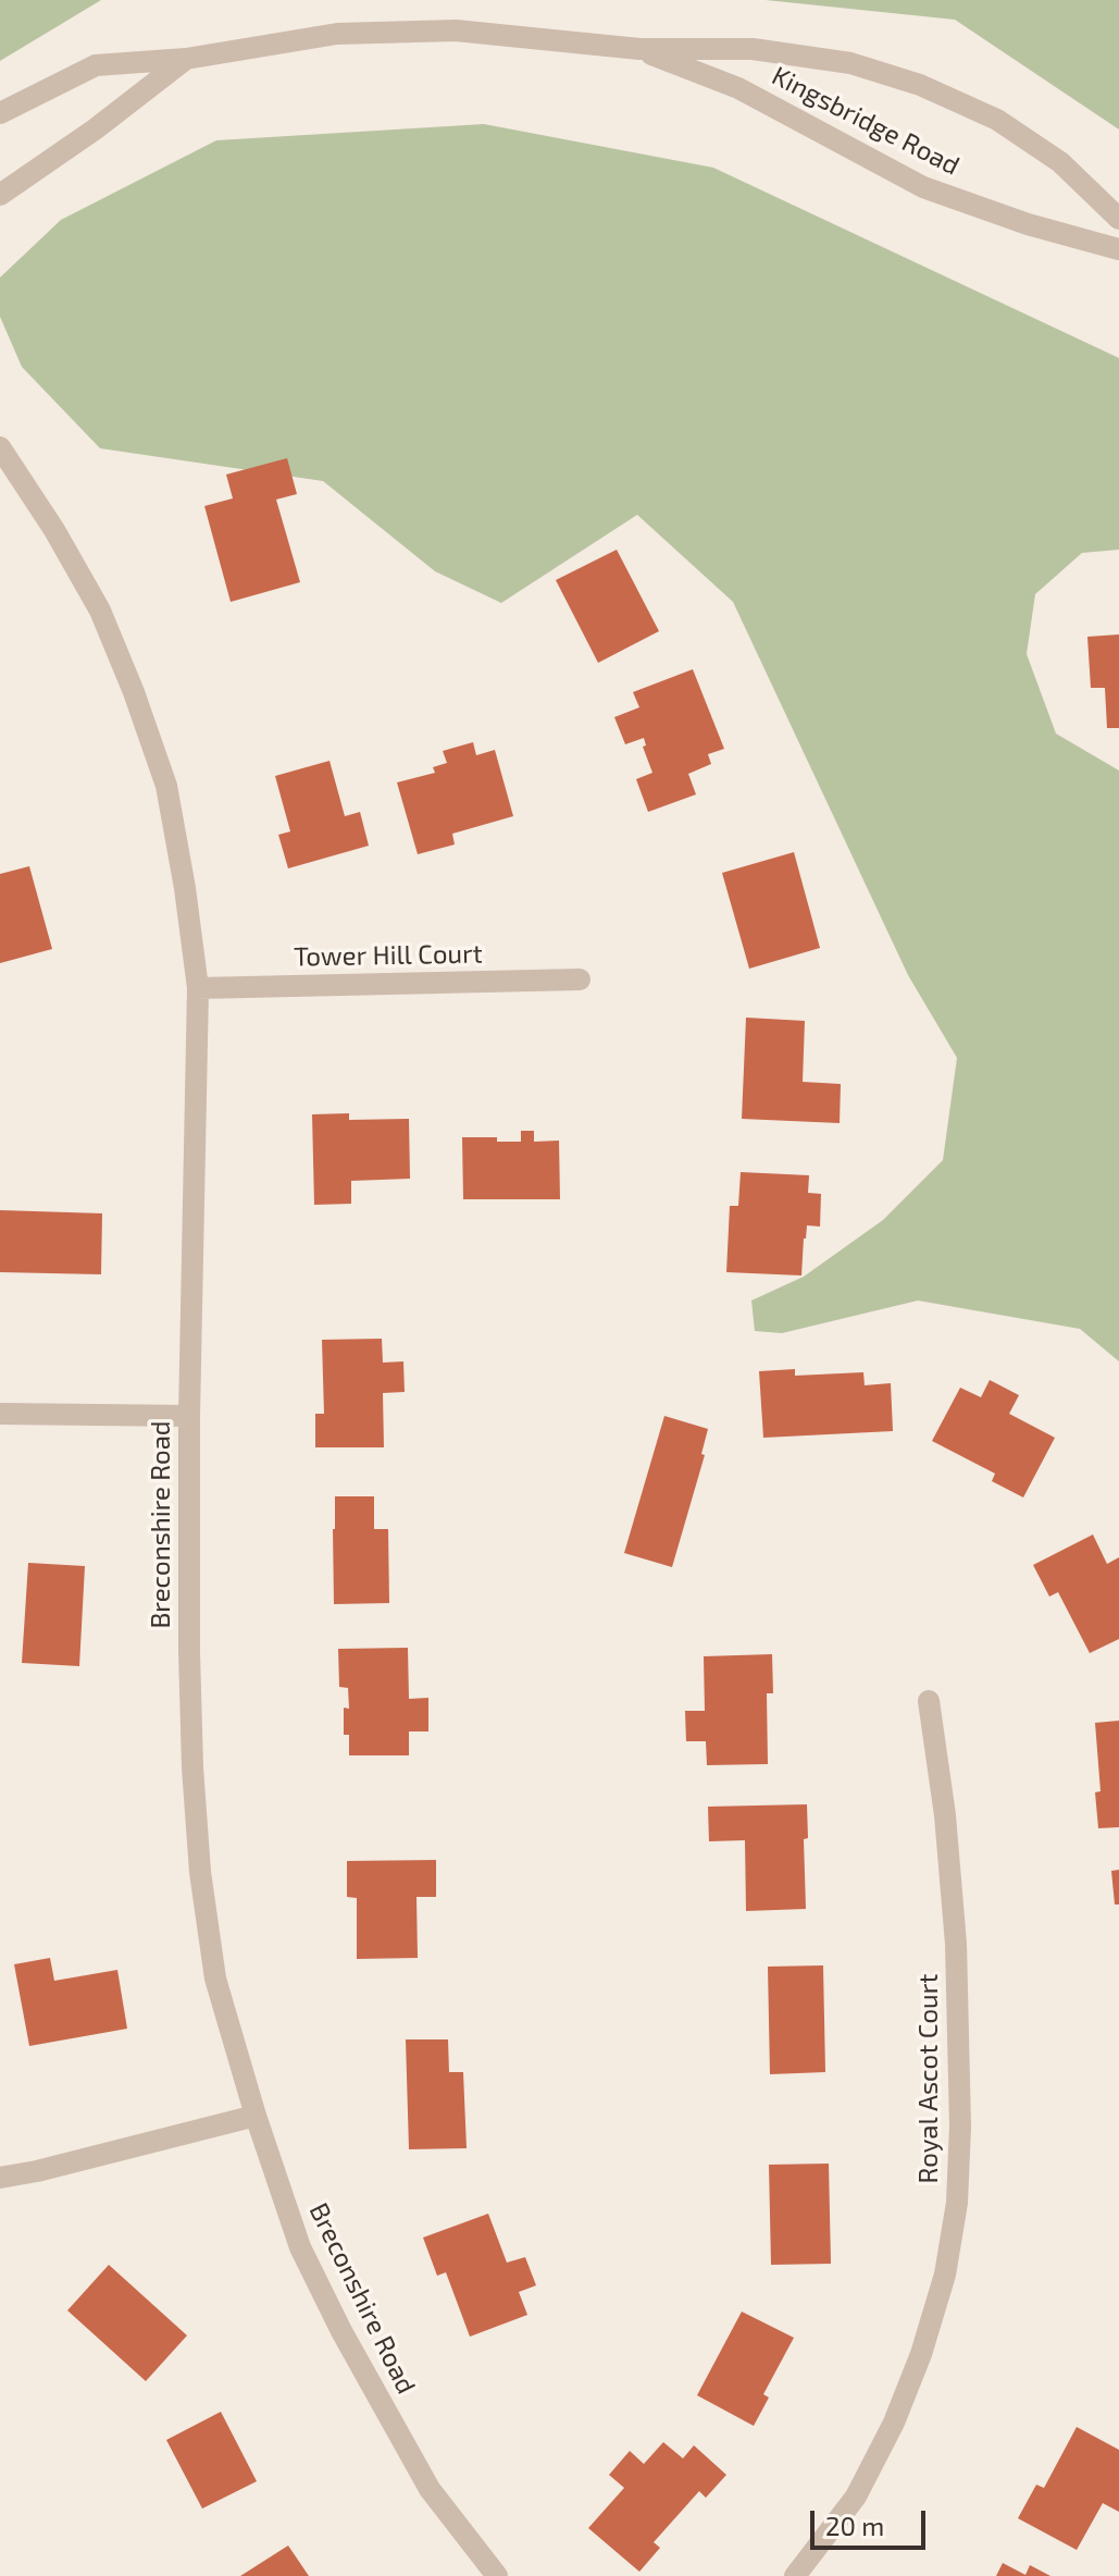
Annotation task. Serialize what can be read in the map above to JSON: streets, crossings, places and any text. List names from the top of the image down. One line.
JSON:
{"streets":{"street":["Kingsbridge Road","Tower Hill Court","Breconshire Road","Royal Ascot Court"]},"crossings":[["Tower Hill Court","Breconshire Road"]],"scale_bar":"20 m"}
